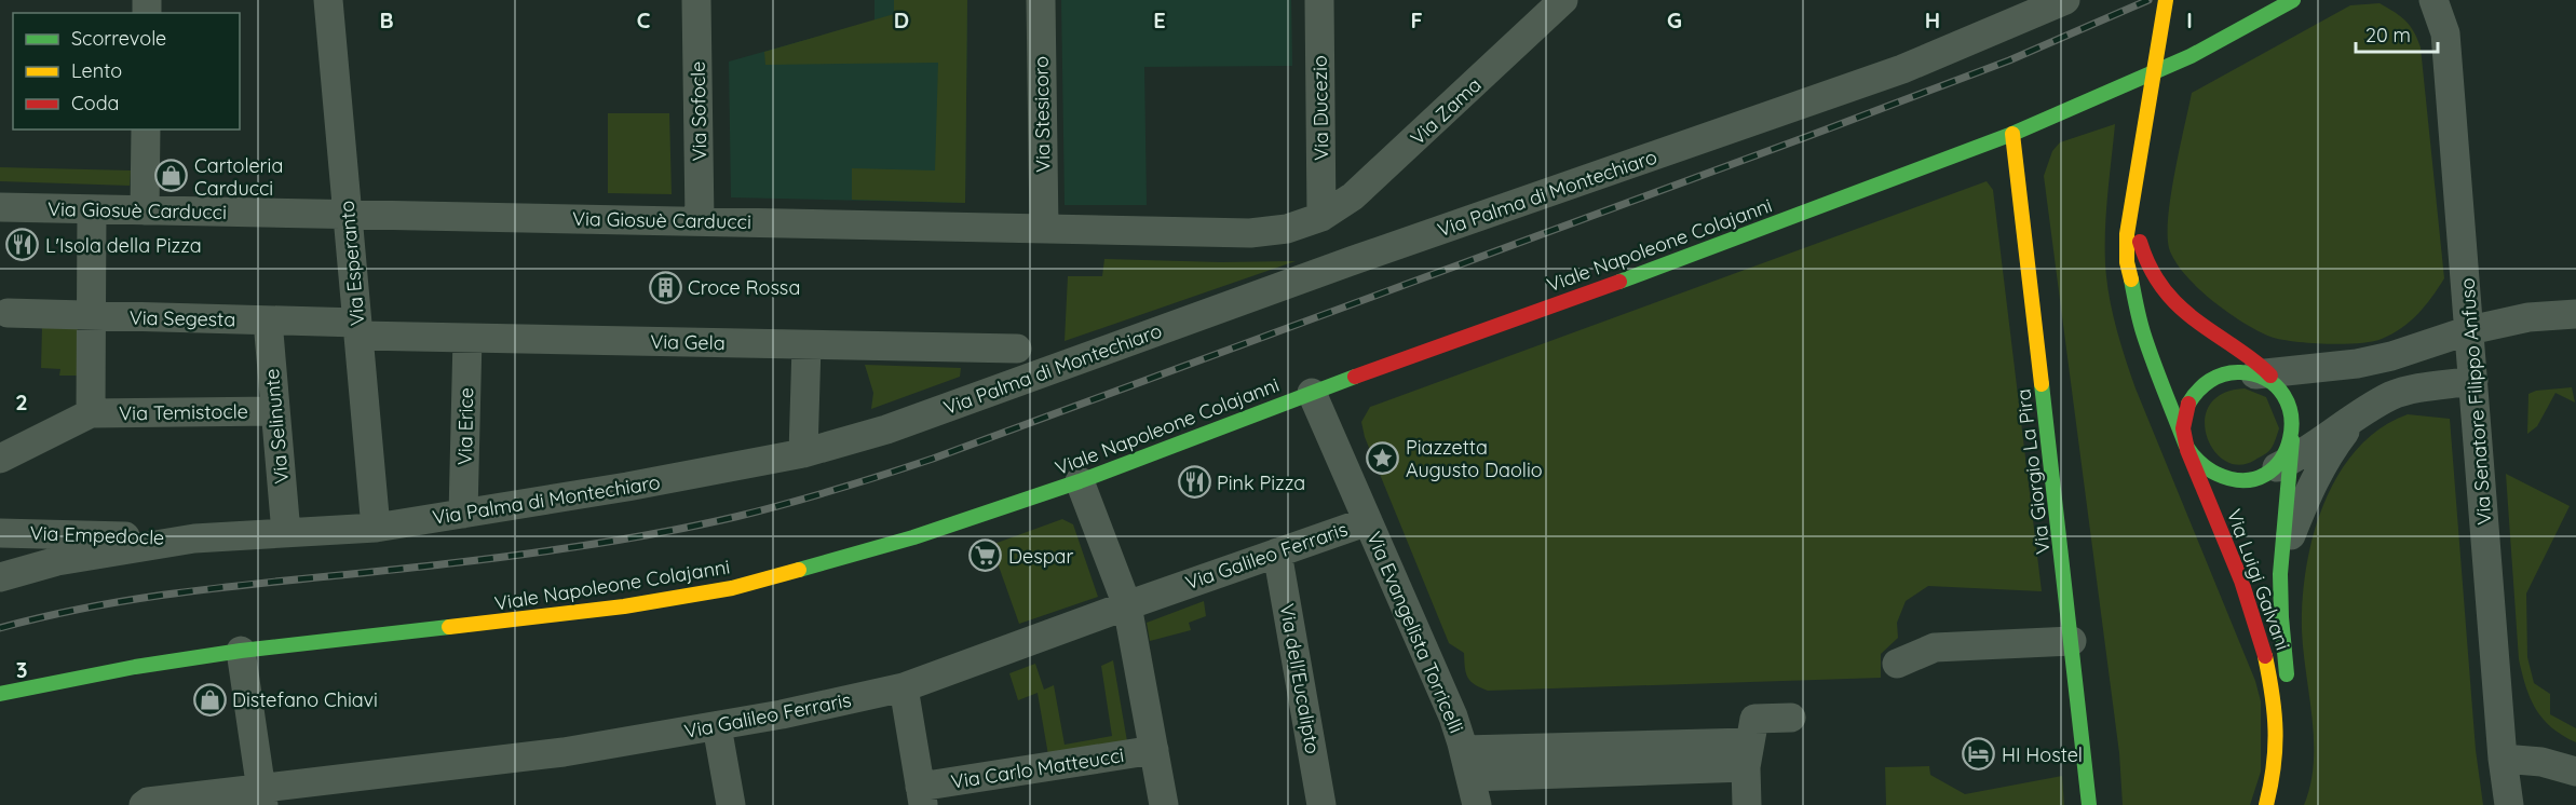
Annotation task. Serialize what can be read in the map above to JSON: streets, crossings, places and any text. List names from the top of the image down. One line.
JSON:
{"streets":{"street":["Via Ducezio","Via Sofocle","Via Zama","Via Stesicoro","Via Palma di Montechiaro","Via Giosuè Carducci","Viale Napoleone Colajanni","Via Esperanto","Via Segesta","Via Gela","Via Senatore Filippo Anfuso","Via Temistocle","Via Selinunte","Via Erice","Via Giorgio La Pira","Via Empedocle","Via Galileo Ferraris","Via Luigi Galvani","Via Evangelista Torricelli","Via dell'Eucalipto","Via Carlo Matteucci"]},"crossings":[["Via Ducezio","Via Zama"],["Via Ducezio","Via Giosuè Carducci"],["Via Sofocle","Via Giosuè Carducci"],["Via Zama","Via Giosuè Carducci"],["Via Stesicoro","Via Giosuè Carducci"],["Via Palma di Montechiaro","Via Esperanto"],["Via Palma di Montechiaro","Via Selinunte"],["Via Palma di Montechiaro","Via Erice"],["Via Palma di Montechiaro","Via Empedocle"],["Via Giosuè Carducci","Via Esperanto"],["Viale Napoleone Colajanni","Via Giorgio La Pira"],["Viale Napoleone Colajanni","Via Evangelista Torricelli"],["Via Esperanto","Via Segesta"],["Via Esperanto","Via Gela"],["Via Segesta","Via Gela"],["Via Segesta","Via Selinunte"],["Via Gela","Via Erice"],["Via Temistocle","Via Selinunte"],["Via Galileo Ferraris","Via Evangelista Torricelli"],["Via Galileo Ferraris","Via dell'Eucalipto"]],"places":{"shop":["Cartoleria Carducci","Distefano Chiavi"],"restaurant":["L'Isola della Pizza","Pink Pizza"],"building":["Croce Rossa"],"place":["Piazzetta Augusto Daolio"],"supermarket":["Despar"],"hotel":["HI Hostel"]},"legend":["Scorrevole","Lento","Coda"],"scale_bar":"20 m","grid":{"columns":["B","C","D","E","F","G","H","I"],"rows":["2","3"]}}
